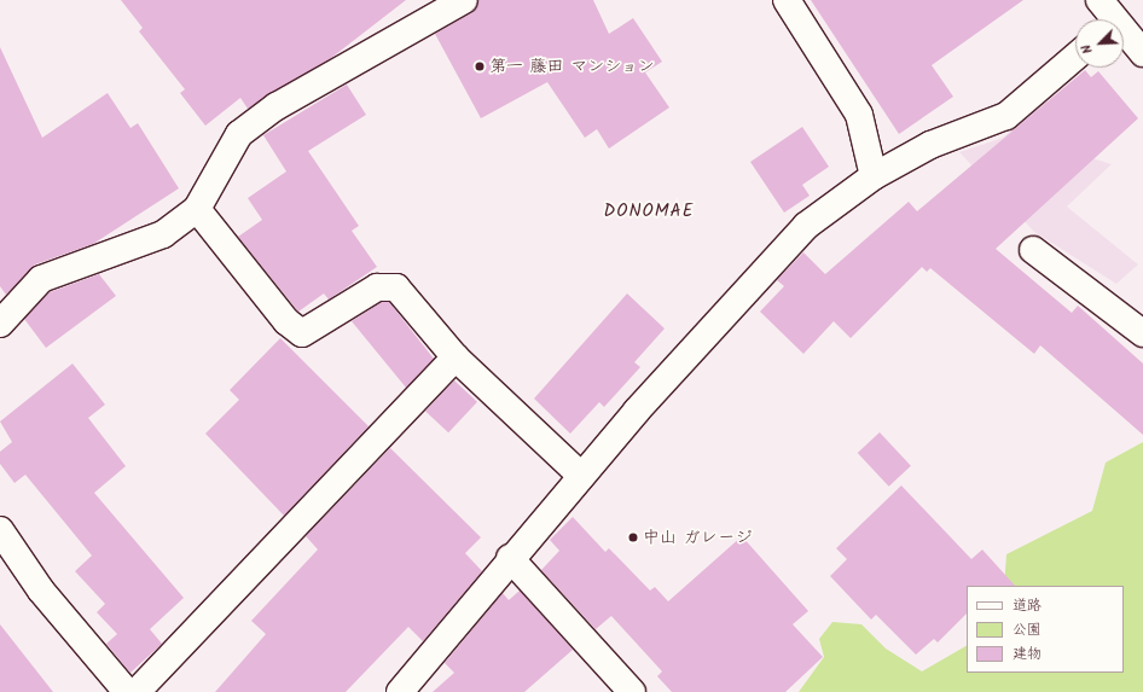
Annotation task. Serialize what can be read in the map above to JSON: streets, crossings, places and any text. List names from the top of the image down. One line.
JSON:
{"districts":["DONOMAE"],"places":["第一 藤田 マンション","中山 ガレージ"],"legend":["道路","公園","建物"],"north":"bottom left"}
